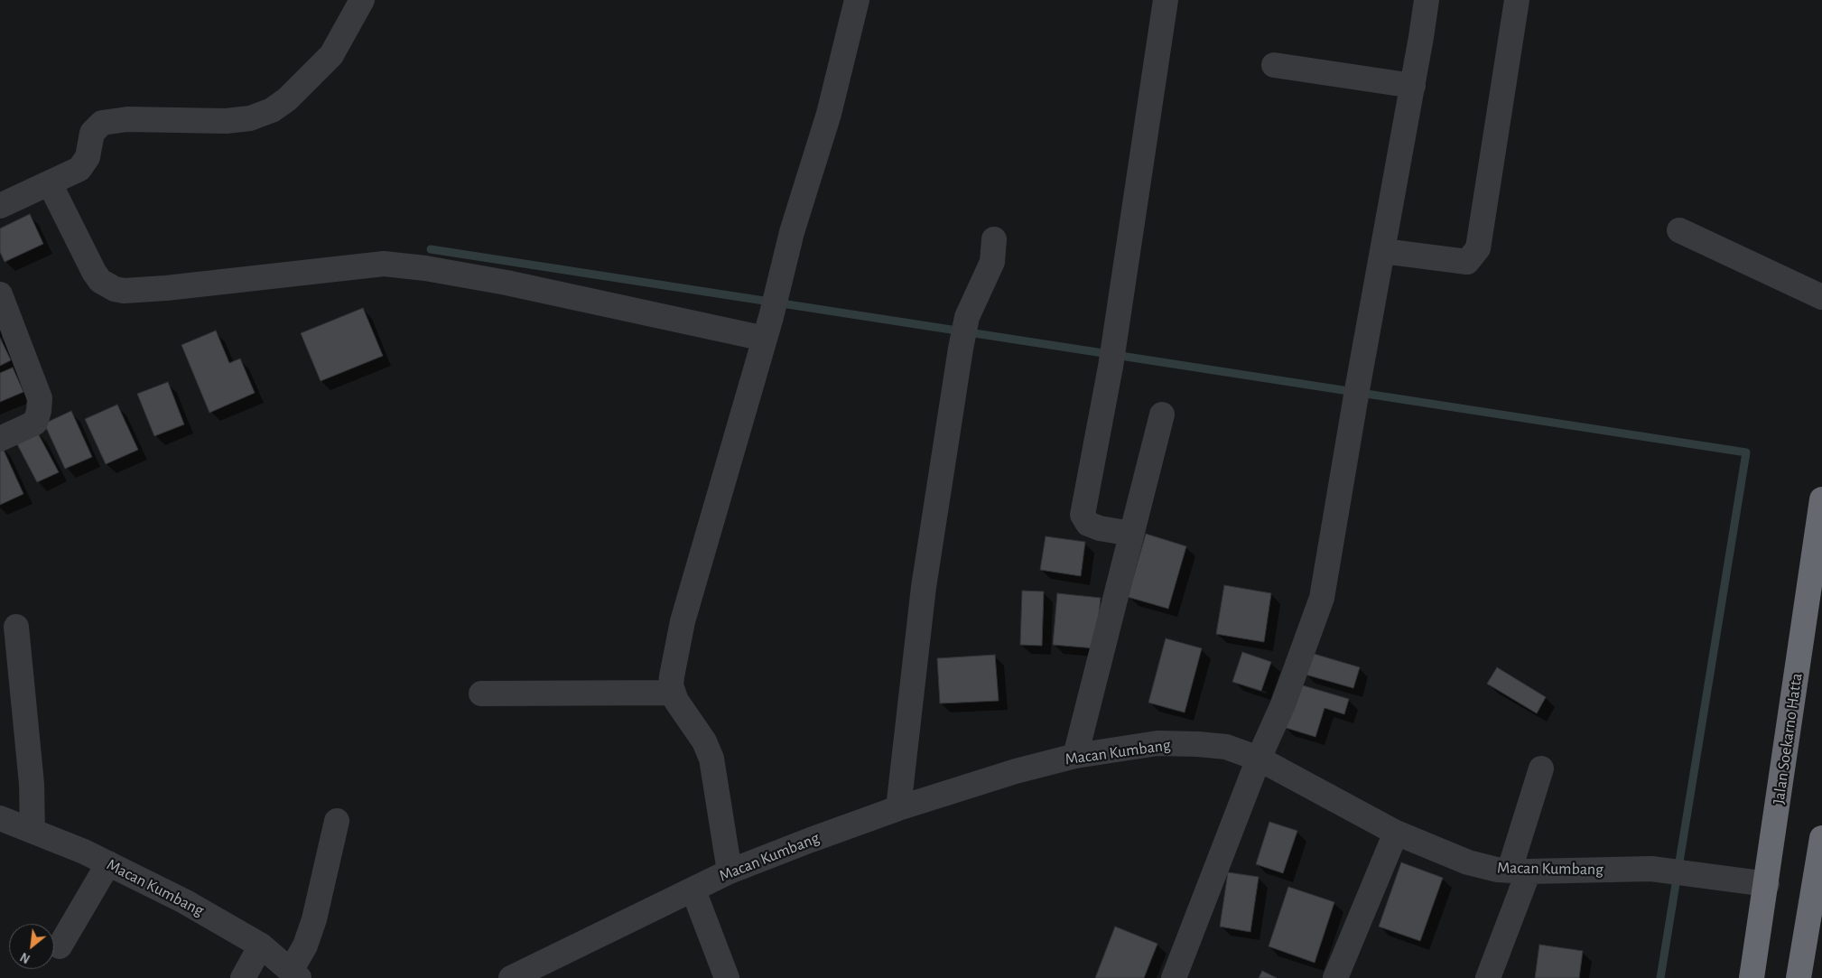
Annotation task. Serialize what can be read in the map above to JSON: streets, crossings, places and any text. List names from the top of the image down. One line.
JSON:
{"streets":{"highway":["Jalan Soekarno Hatta"],"street":["Macan Kumbang"]},"crossings":[["Jalan Soekarno Hatta","Macan Kumbang"]],"north":"bottom left"}
